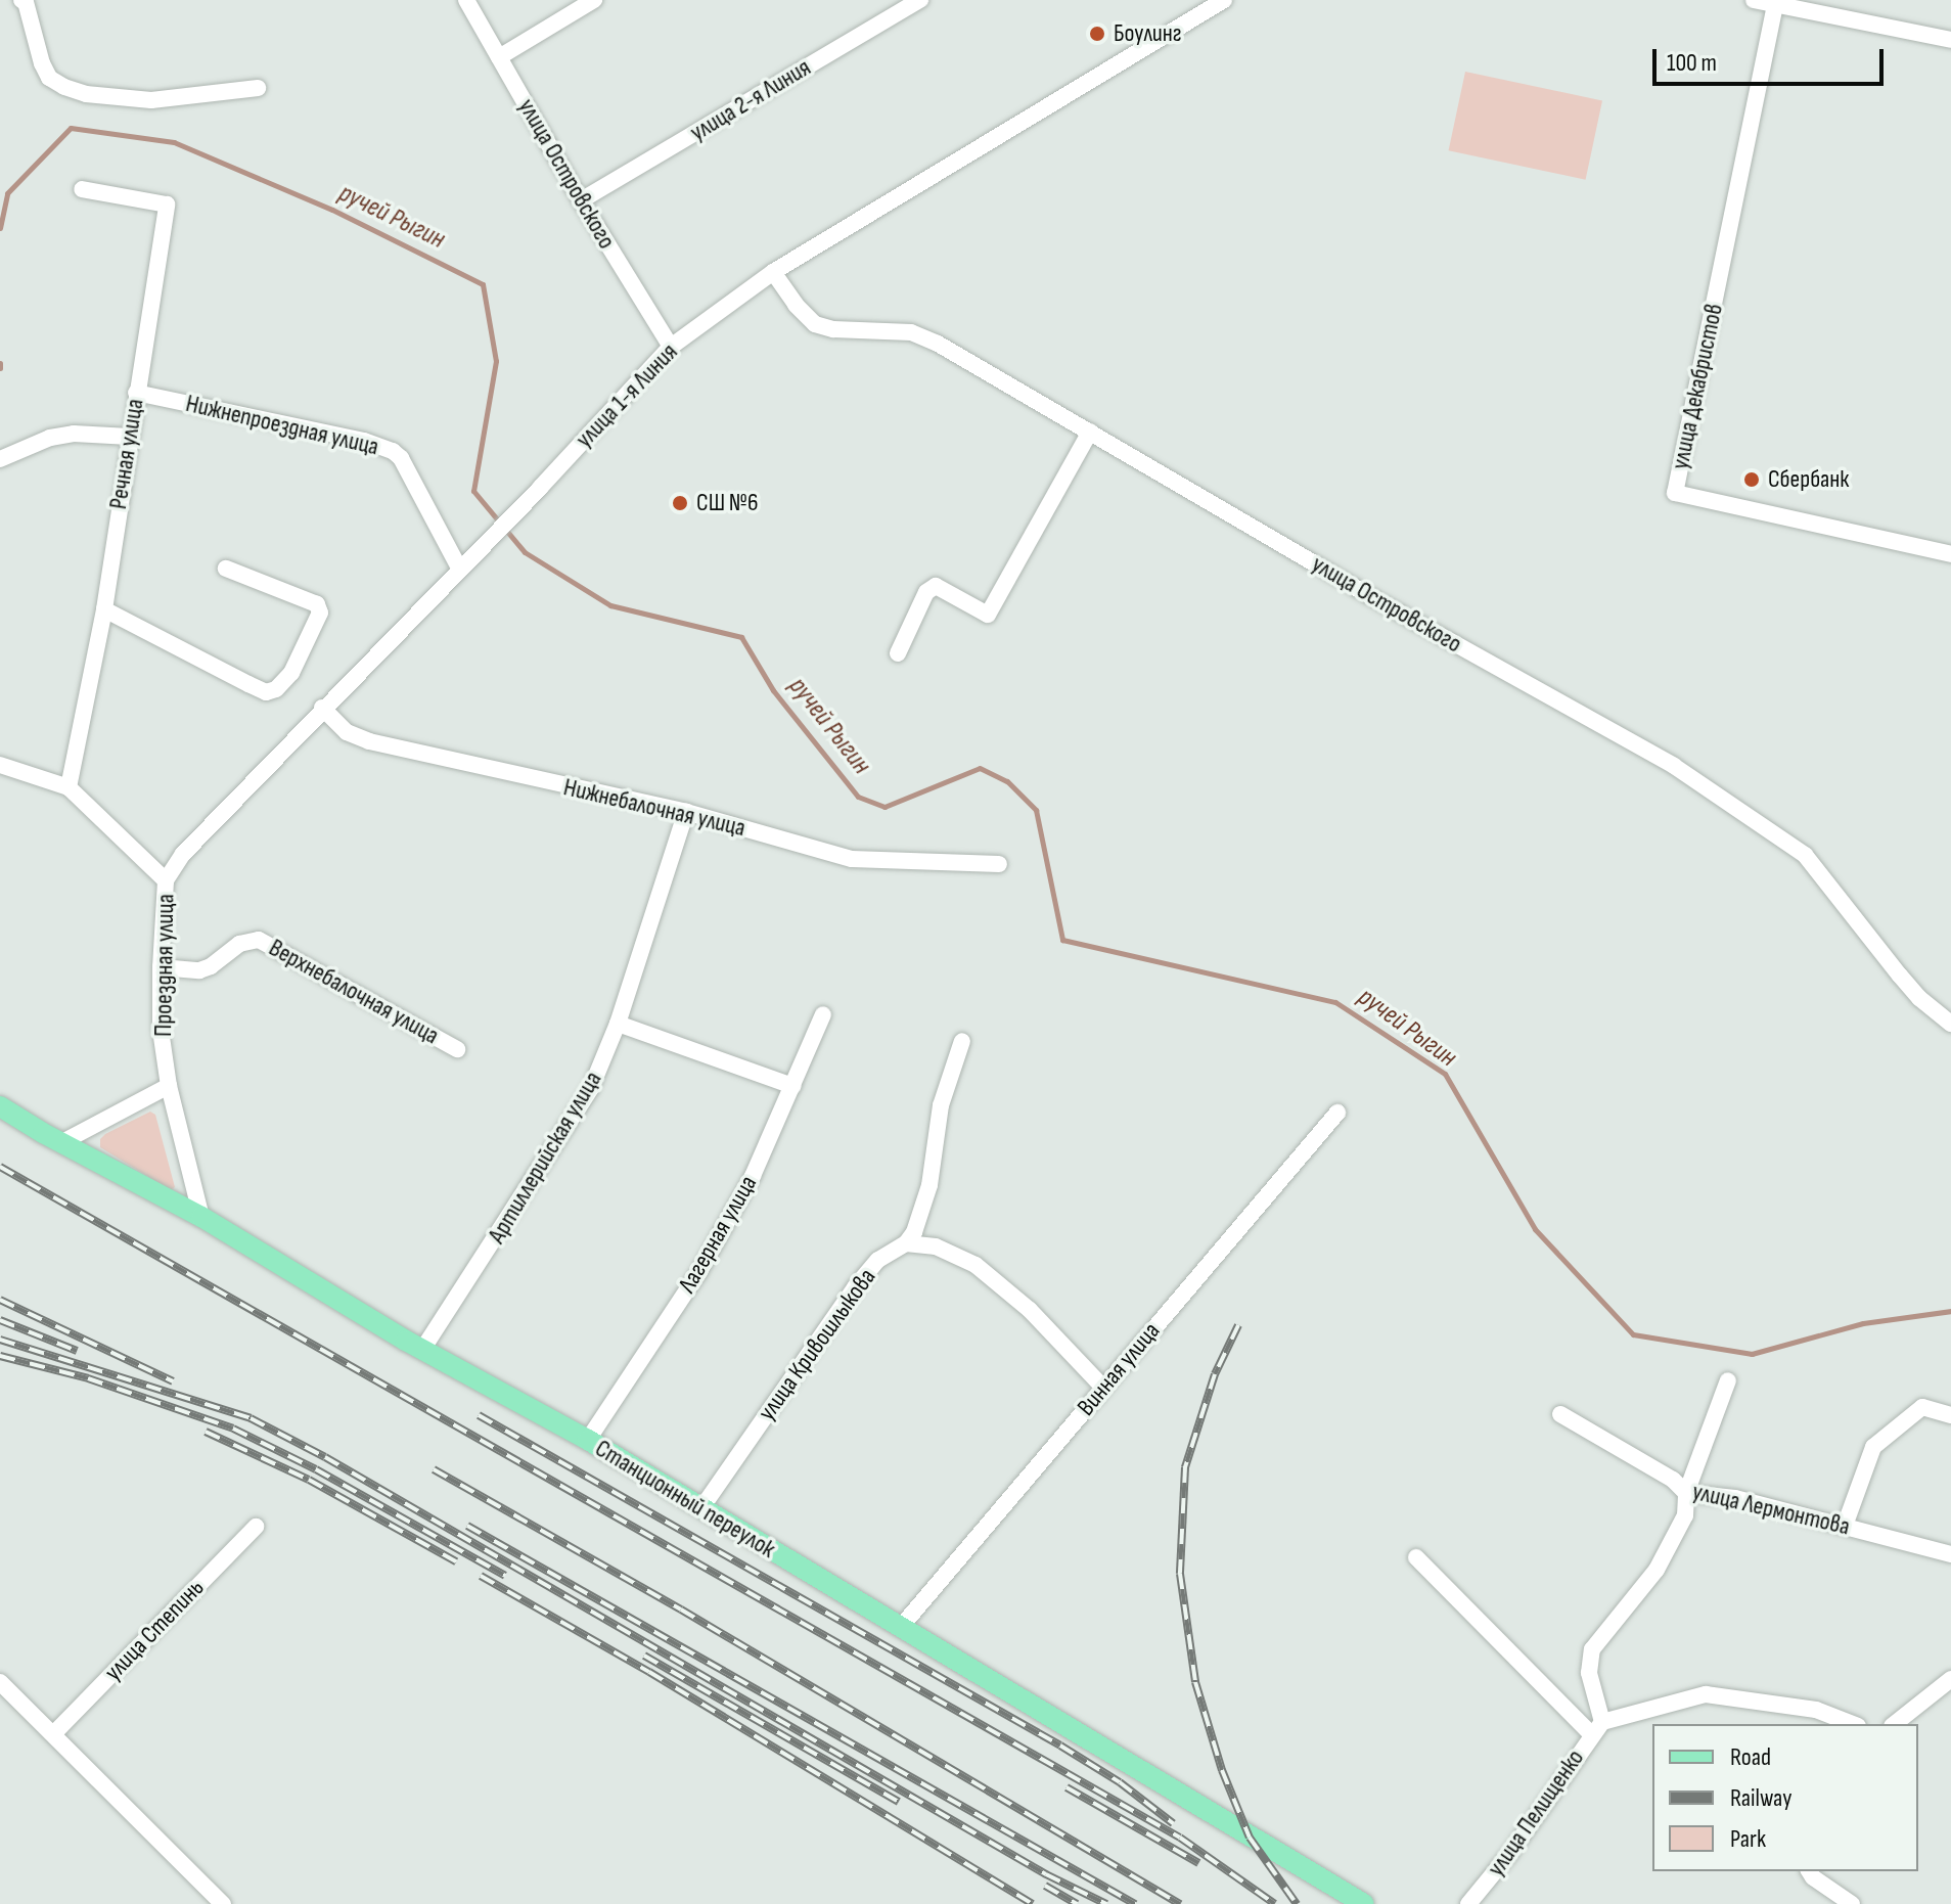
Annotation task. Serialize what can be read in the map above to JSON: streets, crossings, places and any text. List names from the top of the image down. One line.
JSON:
{"streets":{"main road":["Станционный переулок"],"street":["улица 2-я Линия","улица Островского","улица Декабристов","улица 1-я Линия","Нижнепроездная улица","Речная улица","Нижнебалочная улица","Проездная улица","Верхнебалочная улица","Артиллерийская улица","Лагерная улица","улица Кривошлыкова","Винная улица","улица Лермонтова","улица Степинь","улица Пелищенко"]},"crossings":[["улица 2-я Линия","улица Островского"],["улица Островского","улица 1-я Линия"],["улица 1-я Линия","Нижнепроездная улица"],["улица 1-я Линия","Нижнебалочная улица"],["улица 1-я Линия","Проездная улица"],["Нижнепроездная улица","Речная улица"],["Речная улица","Проездная улица"],["Нижнебалочная улица","Артиллерийская улица"],["Проездная улица","Верхнебалочная улица"],["Проездная улица","Станционный переулок"],["Артиллерийская улица","Станционный переулок"],["Лагерная улица","Станционный переулок"],["улица Кривошлыкова","Станционный переулок"],["Винная улица","Станционный переулок"]],"water":["ручей Рыгин"],"places":["Боулинг","Сбербанк","СШ №6"],"legend":["Road","Railway","Park"],"scale_bar":"100 m"}
